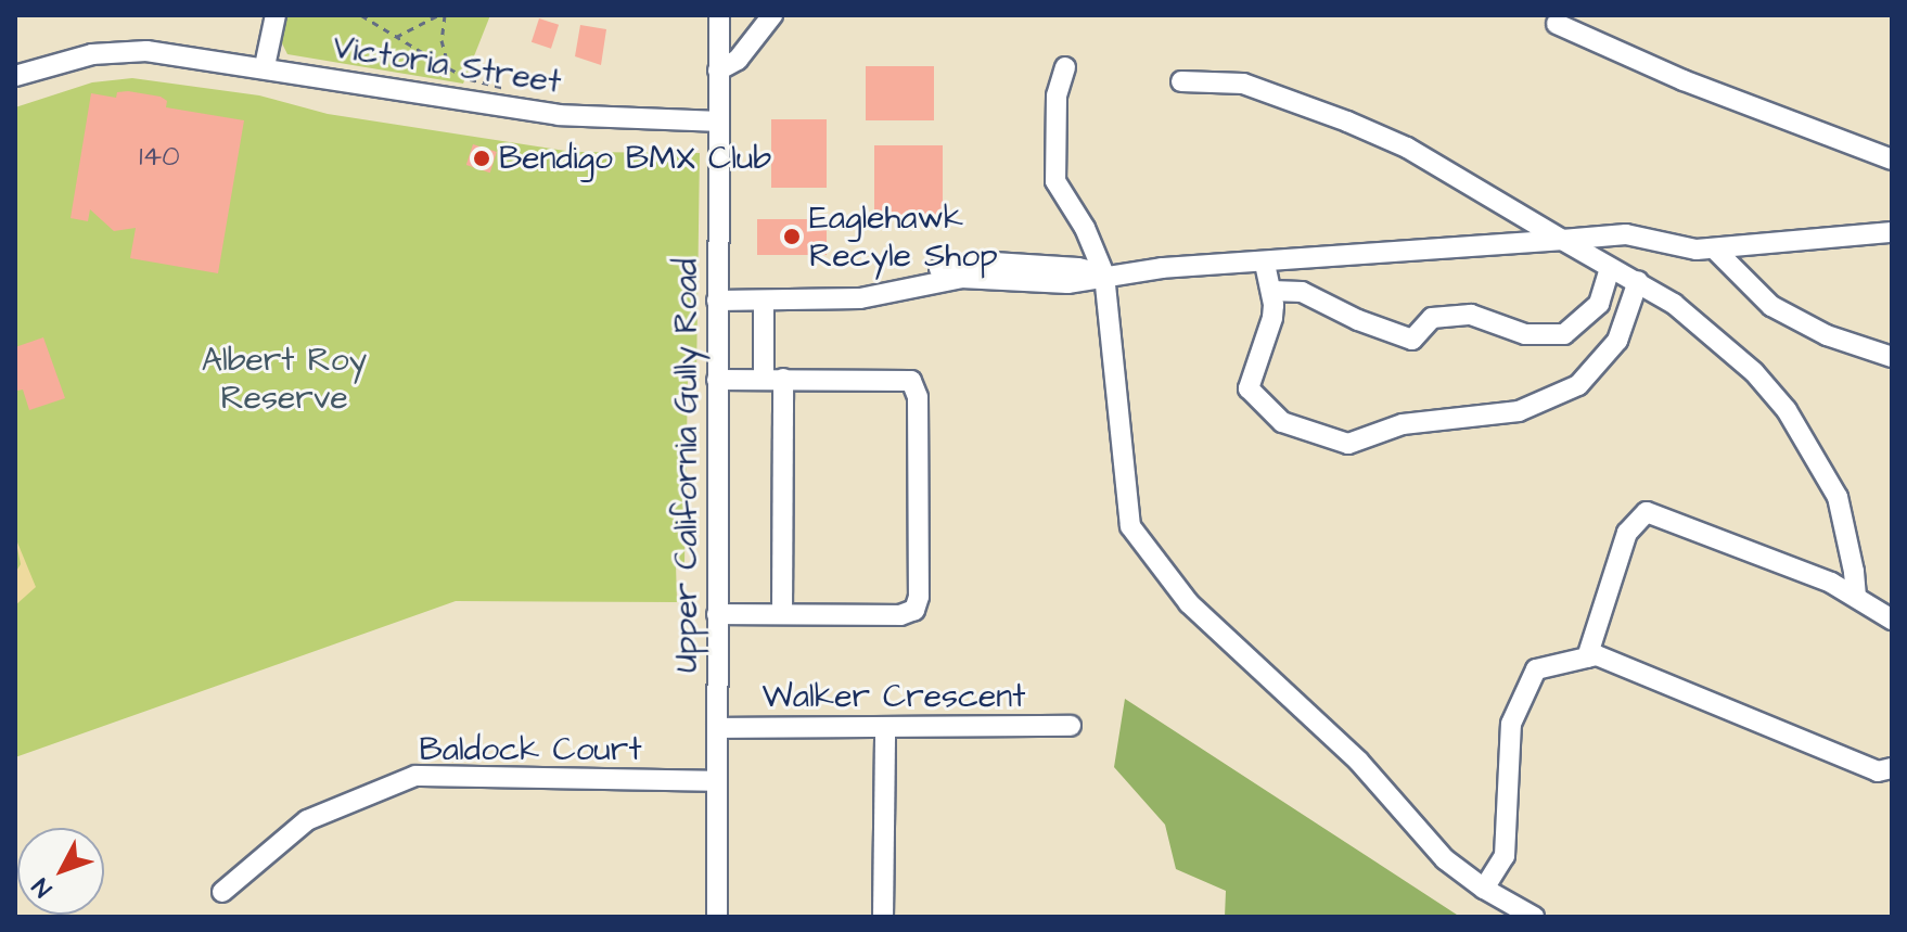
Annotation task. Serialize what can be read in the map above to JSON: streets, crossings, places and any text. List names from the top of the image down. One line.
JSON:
{"streets":{"street":["Victoria Street","Upper California Gully Road","Walker Crescent","Baldock Court"]},"crossings":[["Victoria Street","Upper California Gully Road"],["Upper California Gully Road","Walker Crescent"],["Upper California Gully Road","Baldock Court"]],"parks":["Albert Roy Reserve"],"places":["Bendigo BMX Club","Eaglehawk Recyle Shop"],"house_numbers":["140"],"north":"bottom left"}
